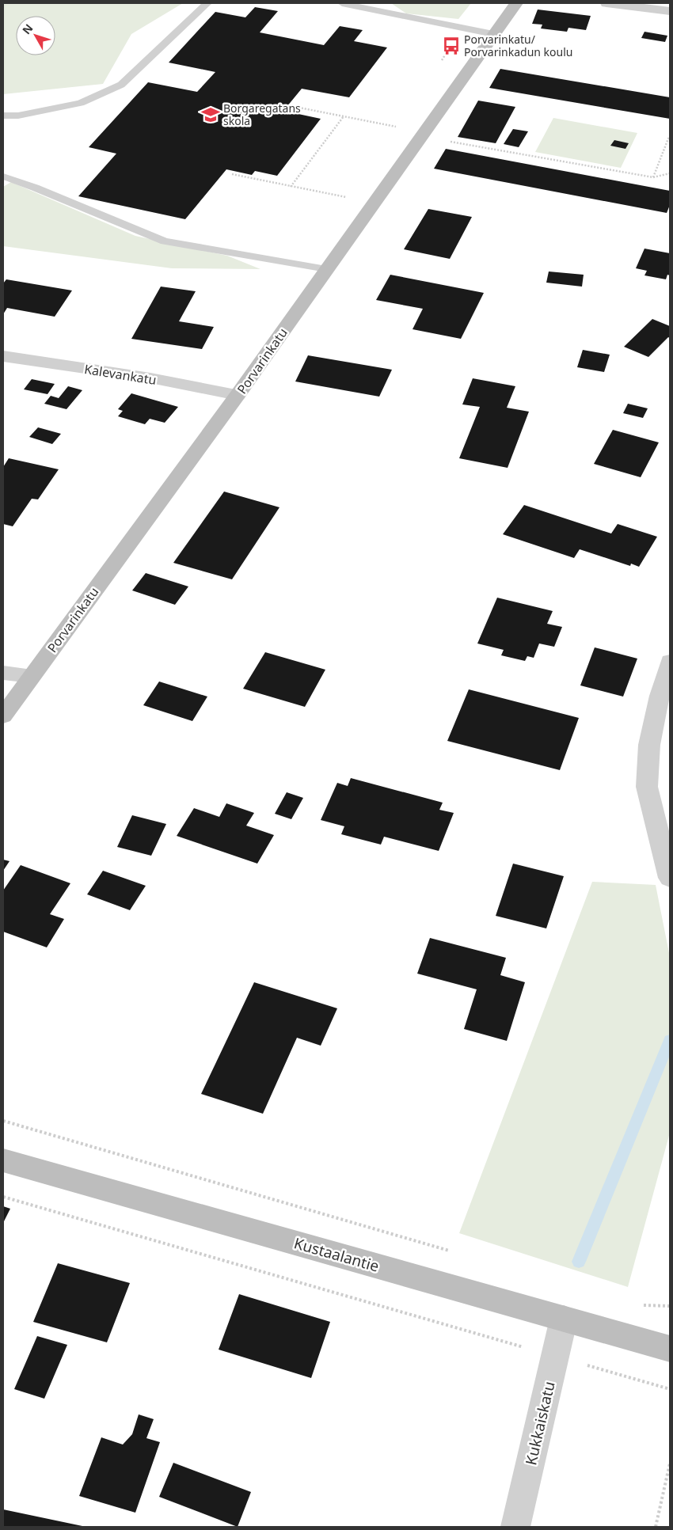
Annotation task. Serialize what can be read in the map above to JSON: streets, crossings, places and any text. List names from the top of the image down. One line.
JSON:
{"streets":{"street":["Porvarinkatu","Kalevankatu","Kustaalantie","Kukkaiskatu"]},"crossings":[["Porvarinkatu","Kalevankatu"],["Kustaalantie","Kukkaiskatu"]],"places":{"bus stop":["Porvarinkatu/ Porvarinkadun koulu"],"school or university":["Borgaregatans skola"]},"north":"top left"}
